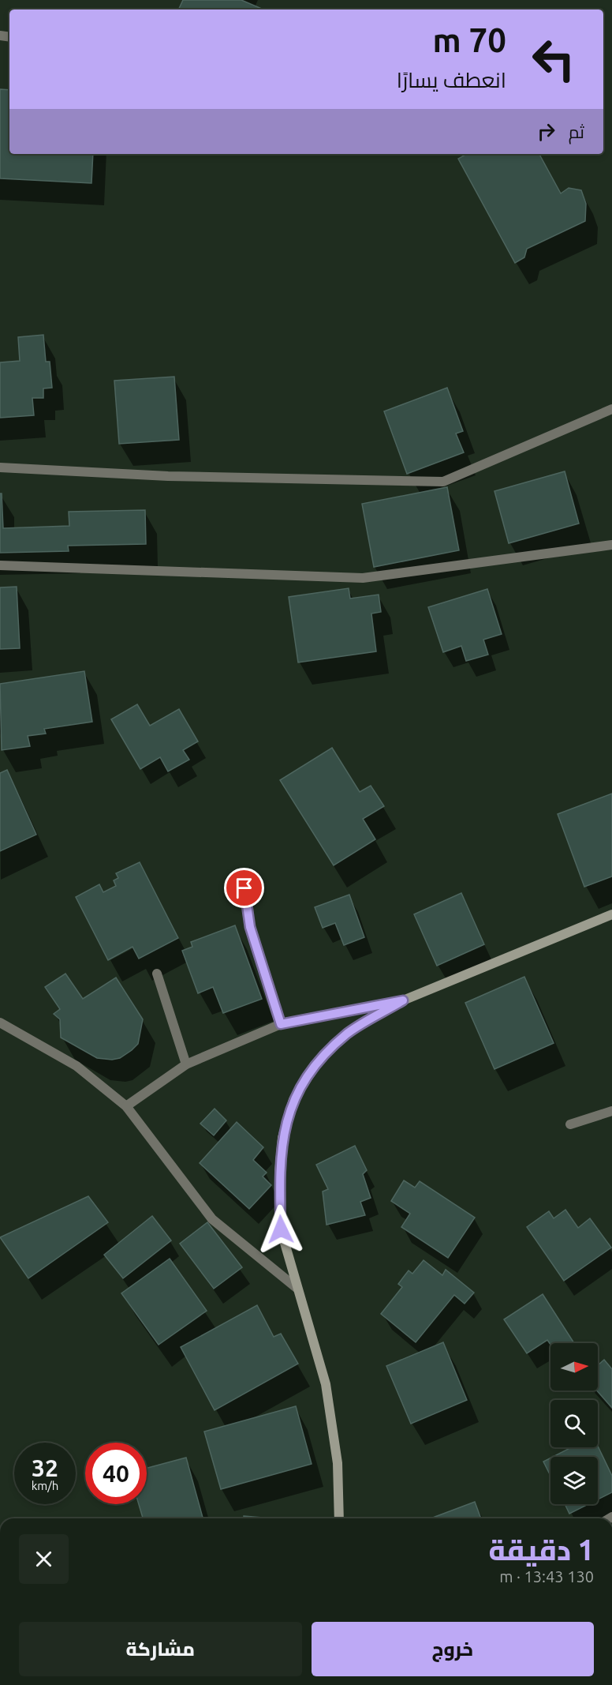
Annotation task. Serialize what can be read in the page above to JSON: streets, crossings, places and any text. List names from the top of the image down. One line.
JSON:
{"north":"right","page":{"turn":["70 m","انعطف يسارًا"],"then":"ثم","speed":"32 km/h","limit":"40","heading":["1 دقيقة","130 m · 13:43"],"buttons":["خروج","مشاركة"]}}
